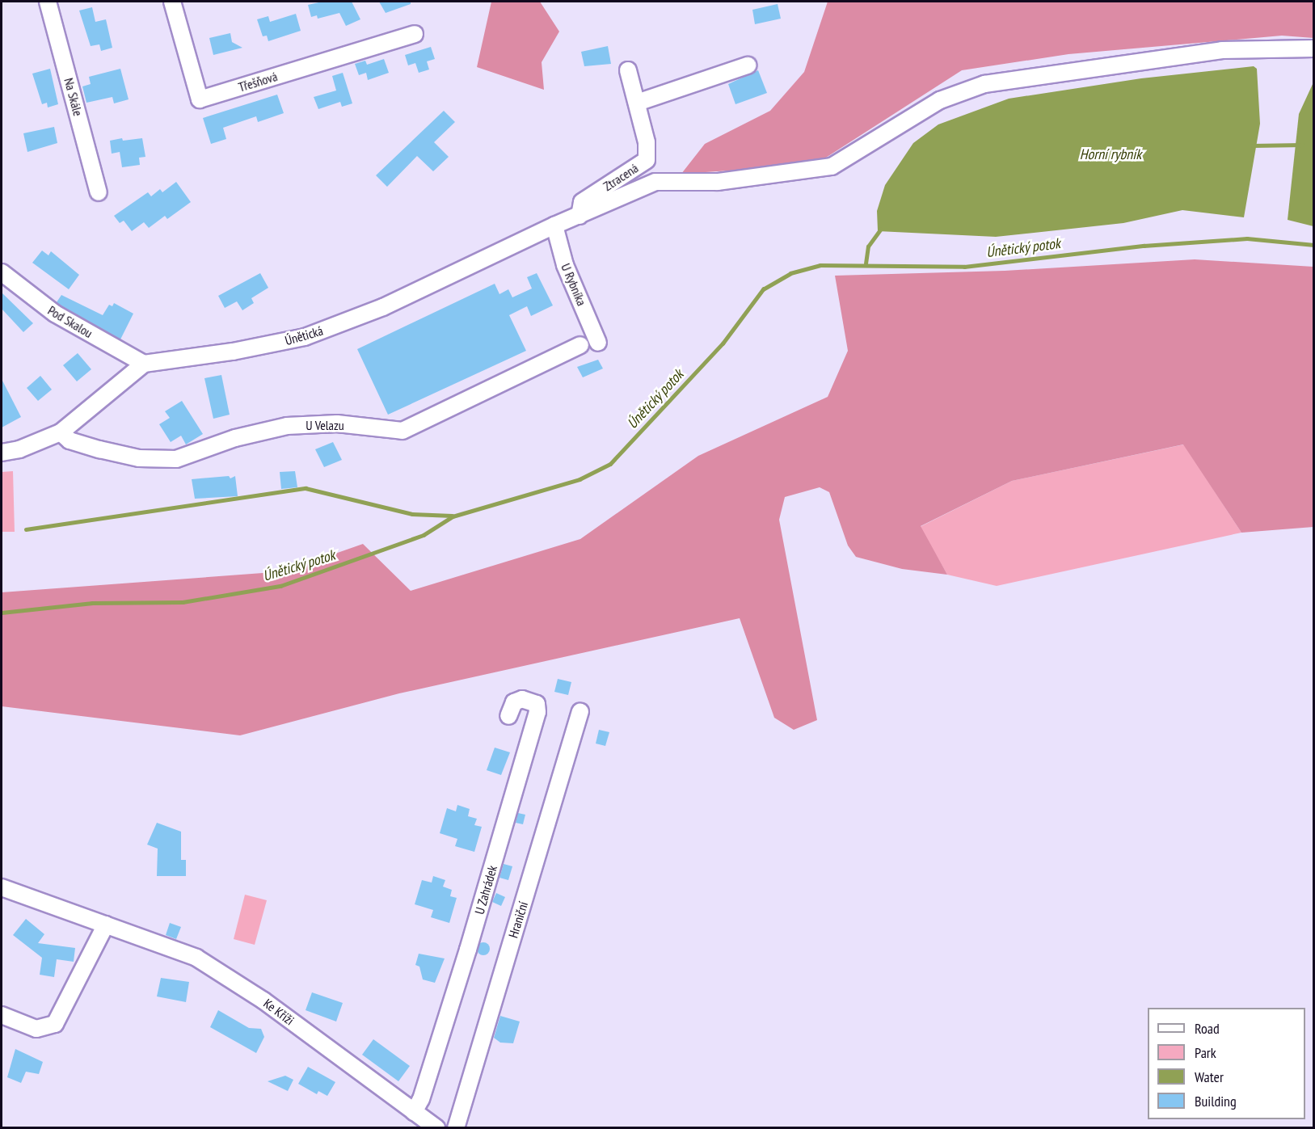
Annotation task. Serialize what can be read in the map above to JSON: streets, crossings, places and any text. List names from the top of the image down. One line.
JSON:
{"streets":{"street":["Třešňová","Na Skále","Ztracená","U Rybníka","Pod Skalou","Únětická","U Velazu","U Zahrádek","Hraniční","Ke Kříži"]},"crossings":[["Ztracená","Únětická"],["U Rybníka","Únětická"],["Pod Skalou","Únětická"],["U Zahrádek","Ke Kříži"]],"water":["Horní rybník","Únětický potok"],"legend":["Road","Park","Water","Building"]}
